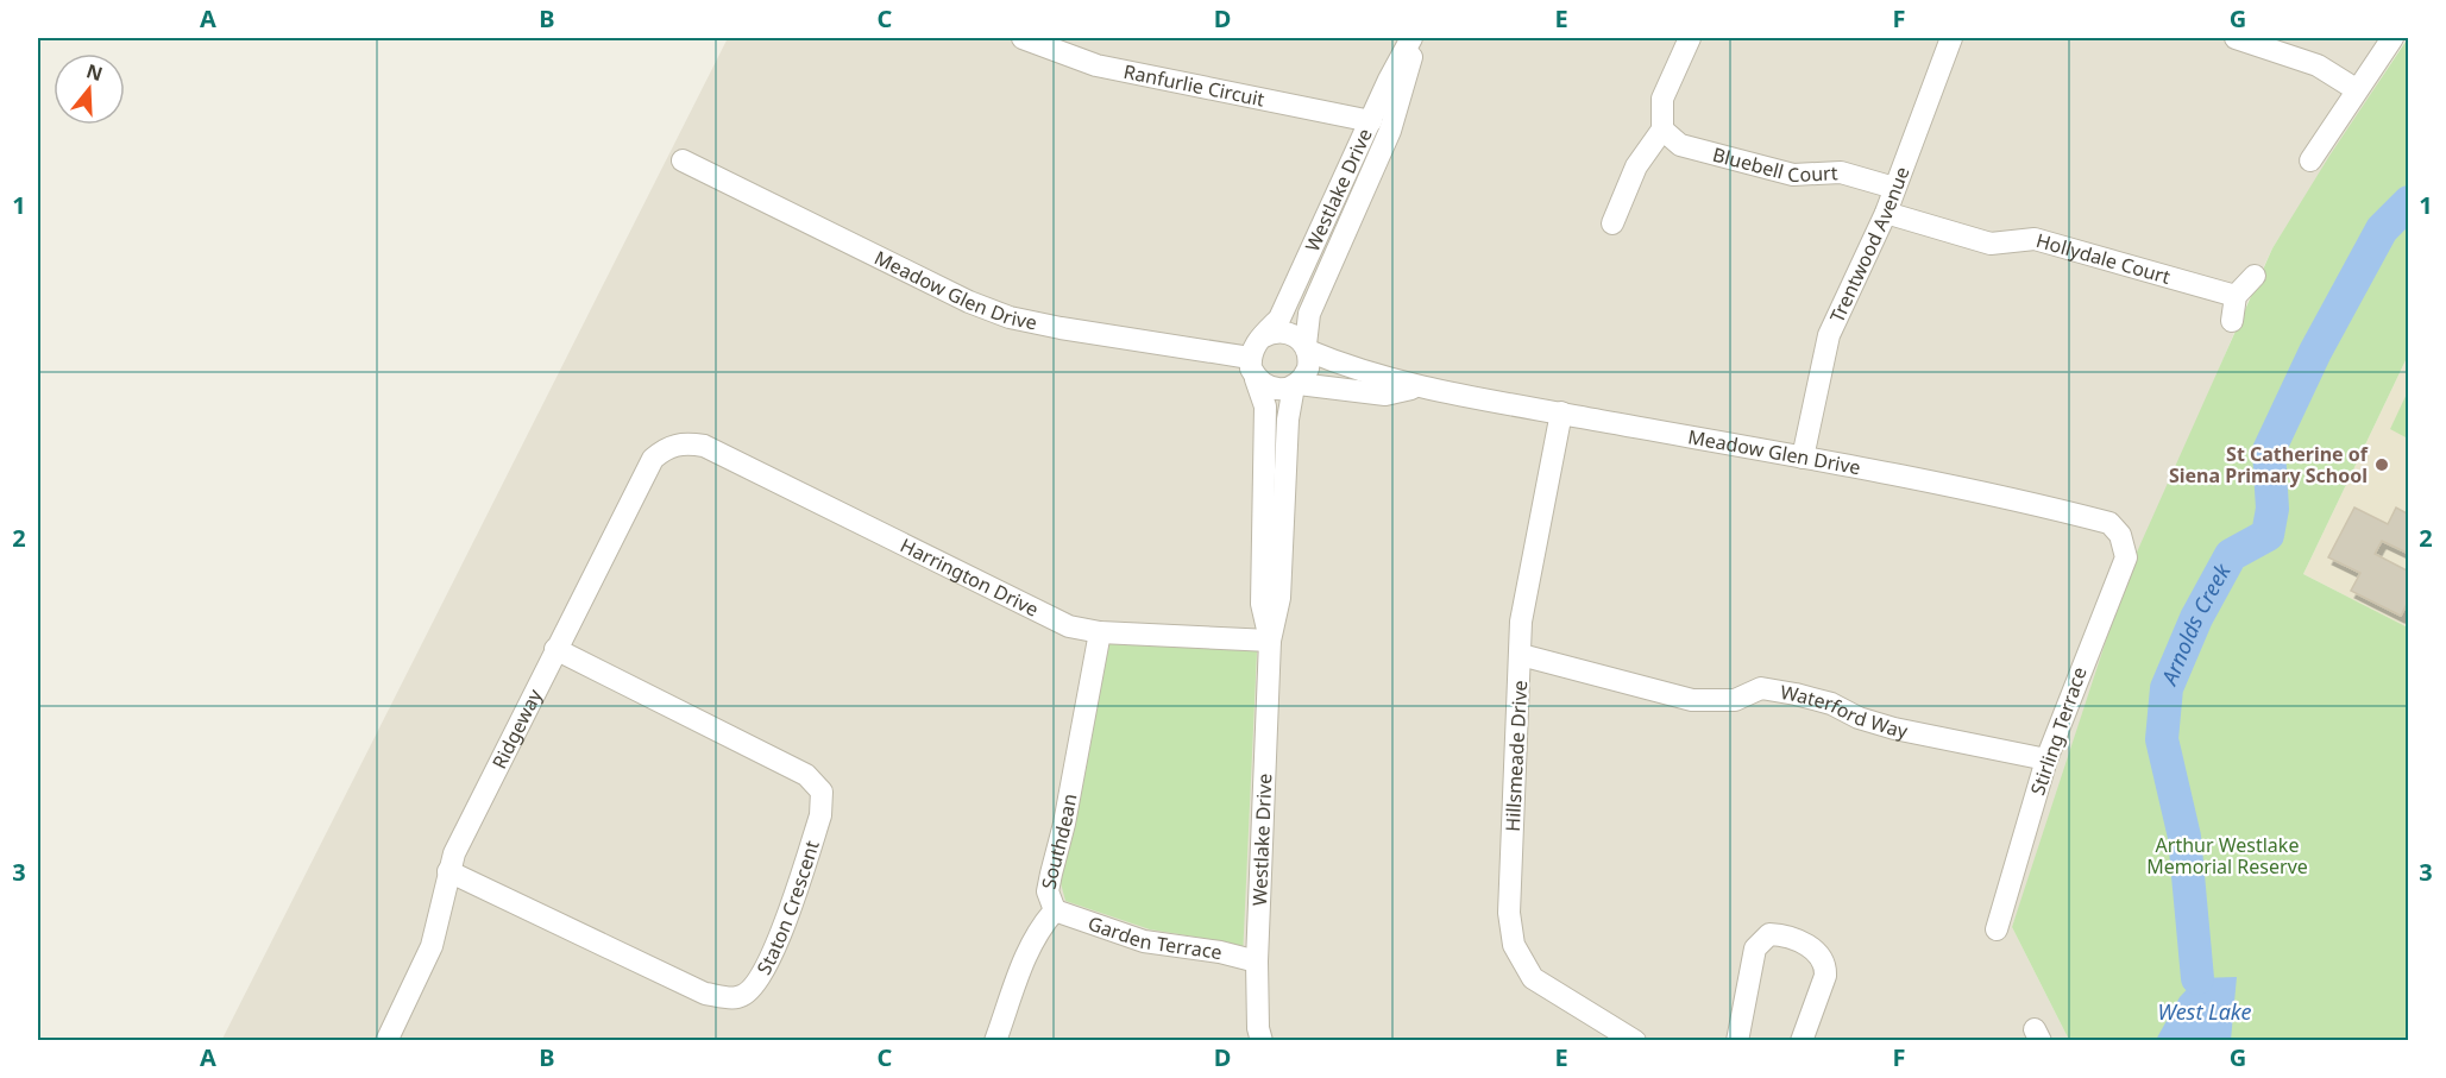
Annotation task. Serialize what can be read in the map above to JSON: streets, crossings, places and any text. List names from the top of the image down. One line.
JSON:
{"streets":{"street":["Ranfurlie Circuit","Bluebell Court","Westlake Drive","Trentwood Avenue","Hollydale Court","Meadow Glen Drive","Harrington Drive","Waterford Way","Ridgeway","Stirling Terrace","Hillsmeade Drive","Southdean","Staton Crescent","Garden Terrace"]},"crossings":[["Ranfurlie Circuit","Westlake Drive"],["Bluebell Court","Trentwood Avenue"],["Westlake Drive","Meadow Glen Drive"],["Westlake Drive","Harrington Drive"],["Westlake Drive","Garden Terrace"],["Trentwood Avenue","Hollydale Court"],["Trentwood Avenue","Meadow Glen Drive"],["Meadow Glen Drive","Stirling Terrace"],["Meadow Glen Drive","Hillsmeade Drive"],["Harrington Drive","Ridgeway"],["Harrington Drive","Southdean"],["Waterford Way","Stirling Terrace"],["Waterford Way","Hillsmeade Drive"],["Ridgeway","Staton Crescent"],["Southdean","Garden Terrace"]],"water":["Arnolds Creek","West Lake"],"parks":["Arthur Westlake Memorial Reserve"],"places":["St Catherine of Siena Primary School"],"north":"top","grid":{"columns":["A","B","C","D","E","F","G"],"rows":["1","2","3"]}}
